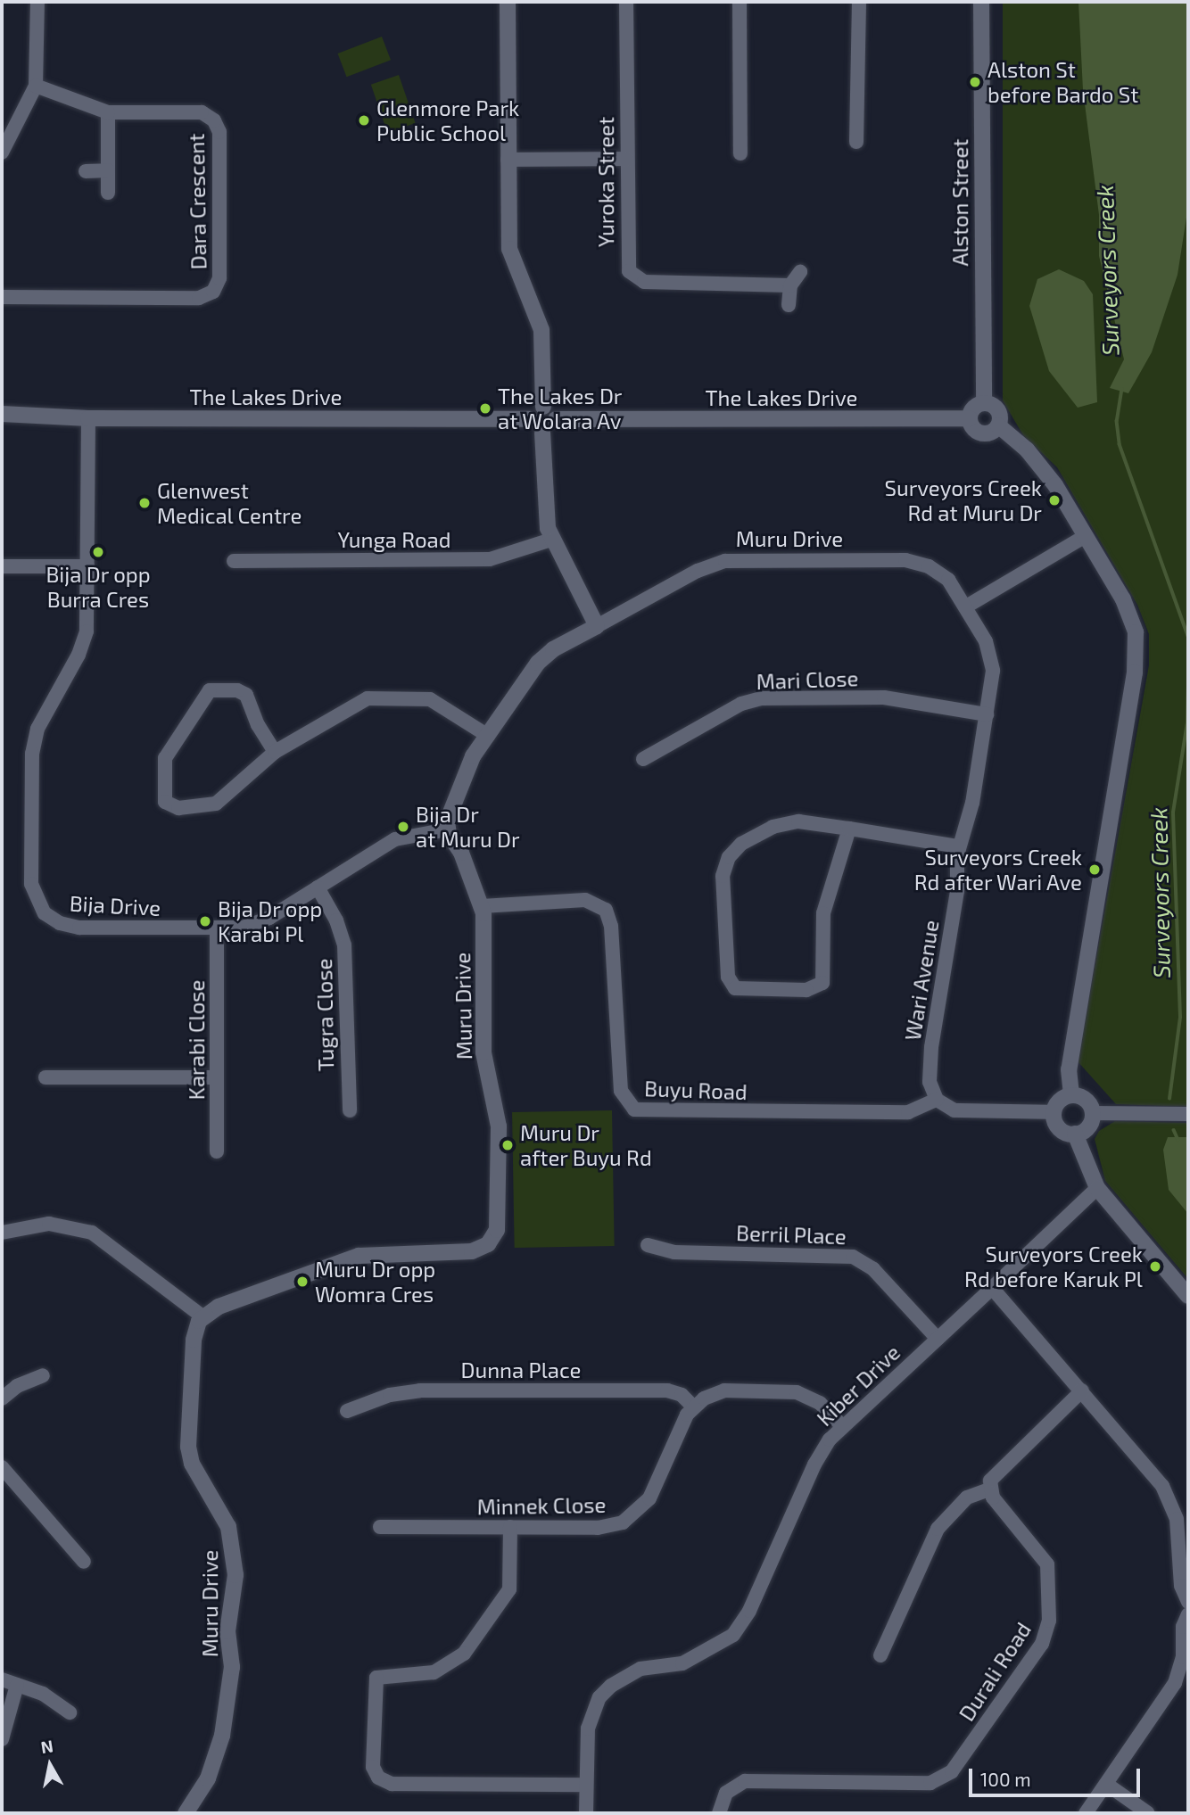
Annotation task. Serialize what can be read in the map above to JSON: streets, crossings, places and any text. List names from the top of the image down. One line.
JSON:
{"streets":{"street":["Yuroka Street","Dara Crescent","Alston Street","The Lakes Drive","Muru Drive","Yunga Road","Mari Close","Bija Drive","Wari Avenue","Tugra Close","Karabi Close","Buyu Road","Berril Place","Dunna Place","Kiber Drive","Minnek Close","Durali Road"]},"crossings":[["Alston Street","The Lakes Drive"],["The Lakes Drive","Bija Drive"],["Muru Drive","Bija Drive"],["Muru Drive","Wari Avenue"],["Muru Drive","Buyu Road"],["Mari Close","Wari Avenue"],["Bija Drive","Tugra Close"],["Bija Drive","Karabi Close"],["Wari Avenue","Buyu Road"],["Berril Place","Kiber Drive"],["Dunna Place","Minnek Close"]],"water":["Surveyors Creek"],"places":["Alston St before Bardo St","Glenmore Park Public School","The Lakes Dr at Wolara Av","Surveyors Creek Rd at Muru Dr","Glenwest Medical Centre","Bija Dr opp Burra Cres","Bija Dr at Muru Dr","Surveyors Creek Rd after Wari Ave","Bija Dr opp Karabi Pl","Muru Dr after Buyu Rd","Surveyors Creek Rd before Karuk Pl","Muru Dr opp Womra Cres"],"scale_bar":"100 m","north":"top"}
